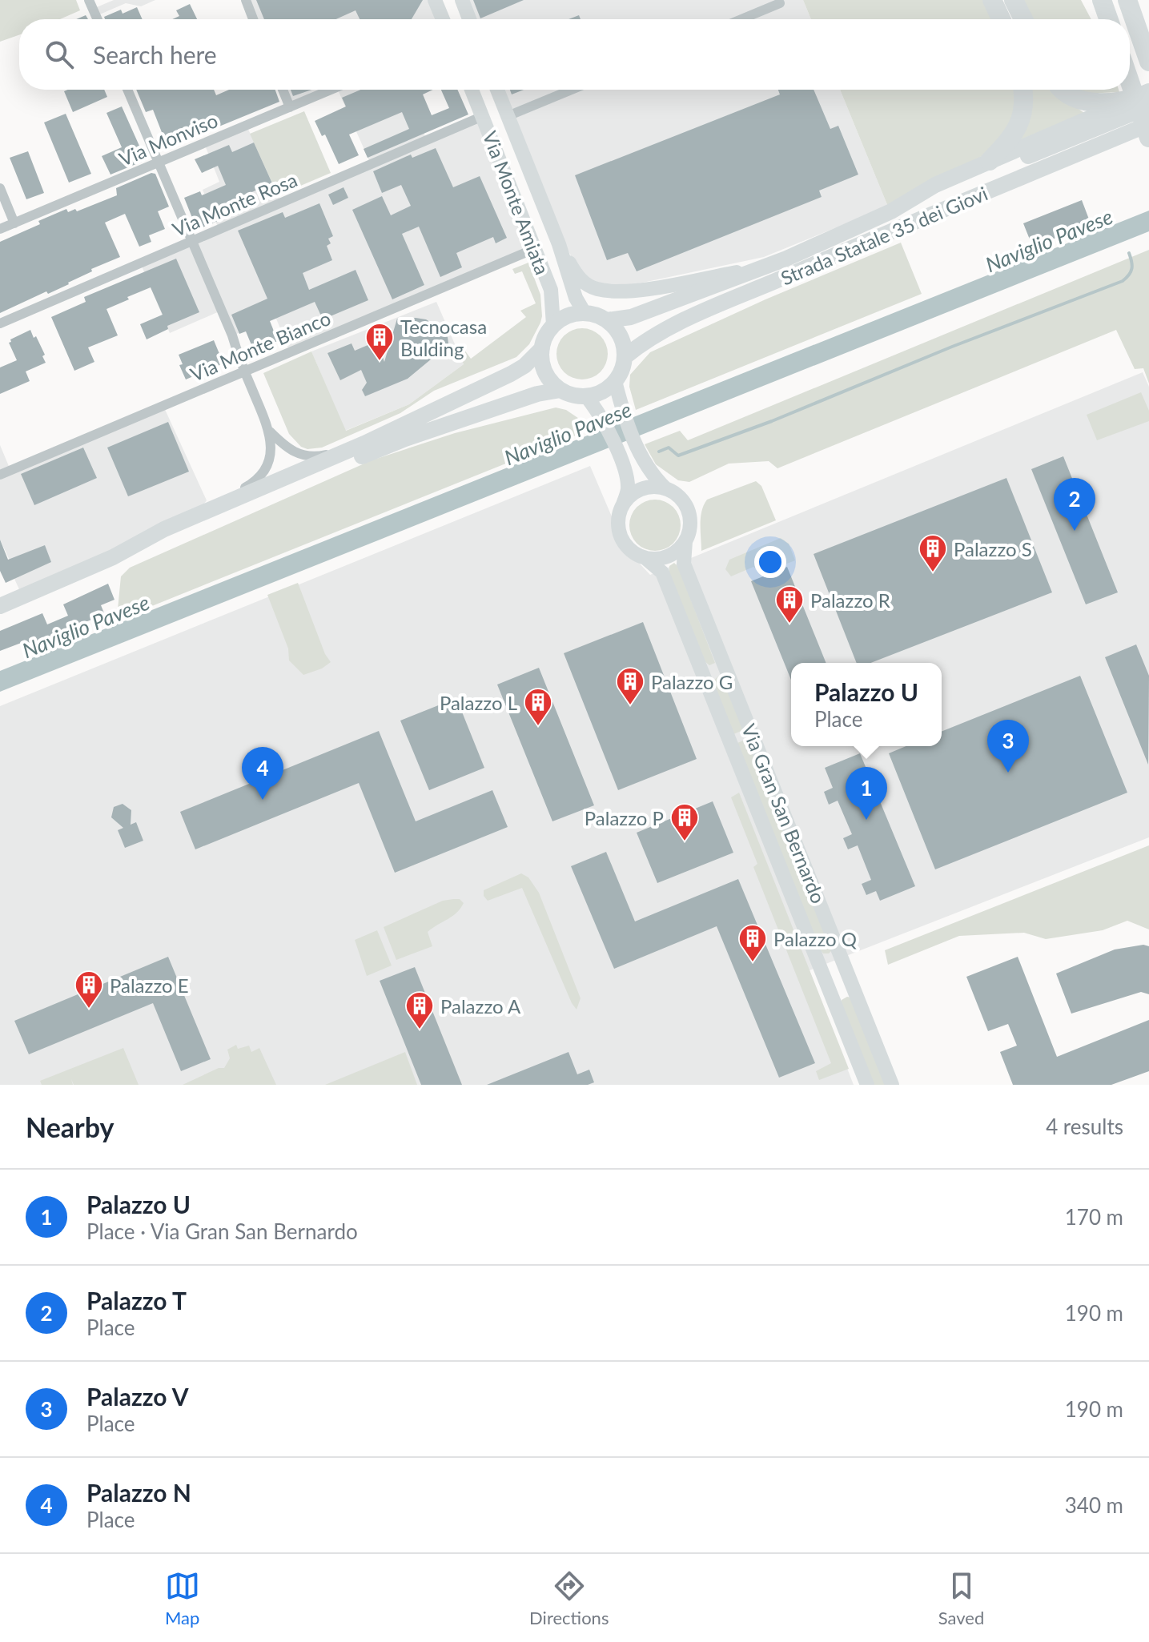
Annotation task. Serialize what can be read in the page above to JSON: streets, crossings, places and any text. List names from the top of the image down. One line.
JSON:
{"streets":{"main road":["Via Monte Amiata","Strada Statale 35 dei Giovi","Via Gran San Bernardo"],"street":["Via Monviso","Via Monte Rosa","Via Monte Bianco"]},"crossings":[["Via Monte Amiata","Via Monte Rosa"],["Via Monte Amiata","Strada Statale 35 dei Giovi"],["Via Monte Amiata","Via Monte Bianco"]],"water":["Naviglio Pavese"],"places":{"building":["Tecnocasa Bulding","Palazzo S","Palazzo R","Palazzo G","Palazzo L","Palazzo P","Palazzo Q","Palazzo E","Palazzo A"]},"page":{"search":"Search here","pins":["2","3","4","1"],"popup":["Palazzo U","Place"],"heading":["Nearby","4 results"],"list":[{"mark":"1","name":"Palazzo U","note":"Place · Via Gran San Bernardo","value":"170 m"},{"mark":"2","name":"Palazzo T","note":"Place","value":"190 m"},{"mark":"3","name":"Palazzo V","note":"Place","value":"190 m"},{"mark":"4","name":"Palazzo N","note":"Place","value":"340 m"}],"nav":["Map","Directions","Saved"]}}
